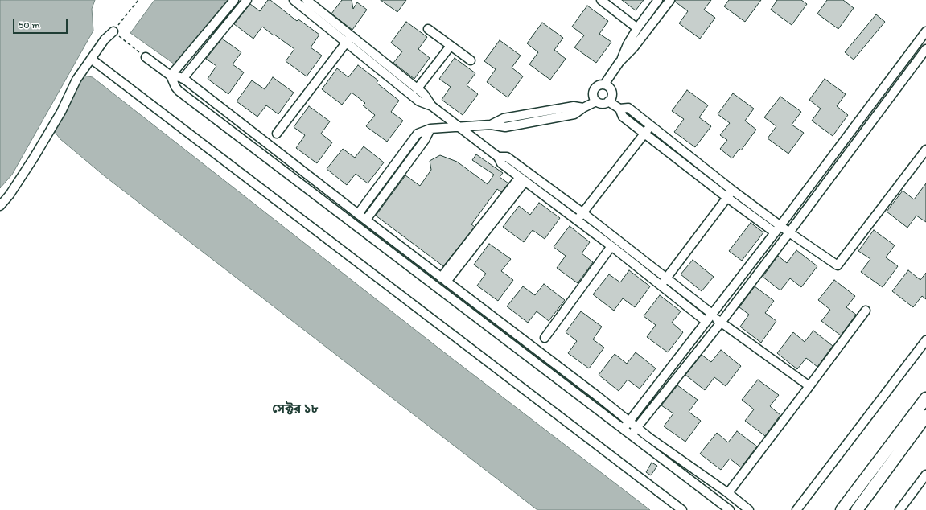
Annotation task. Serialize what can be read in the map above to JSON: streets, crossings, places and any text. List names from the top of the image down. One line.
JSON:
{"districts":["সেক্টর ১৮"],"scale_bar":"50 m"}
